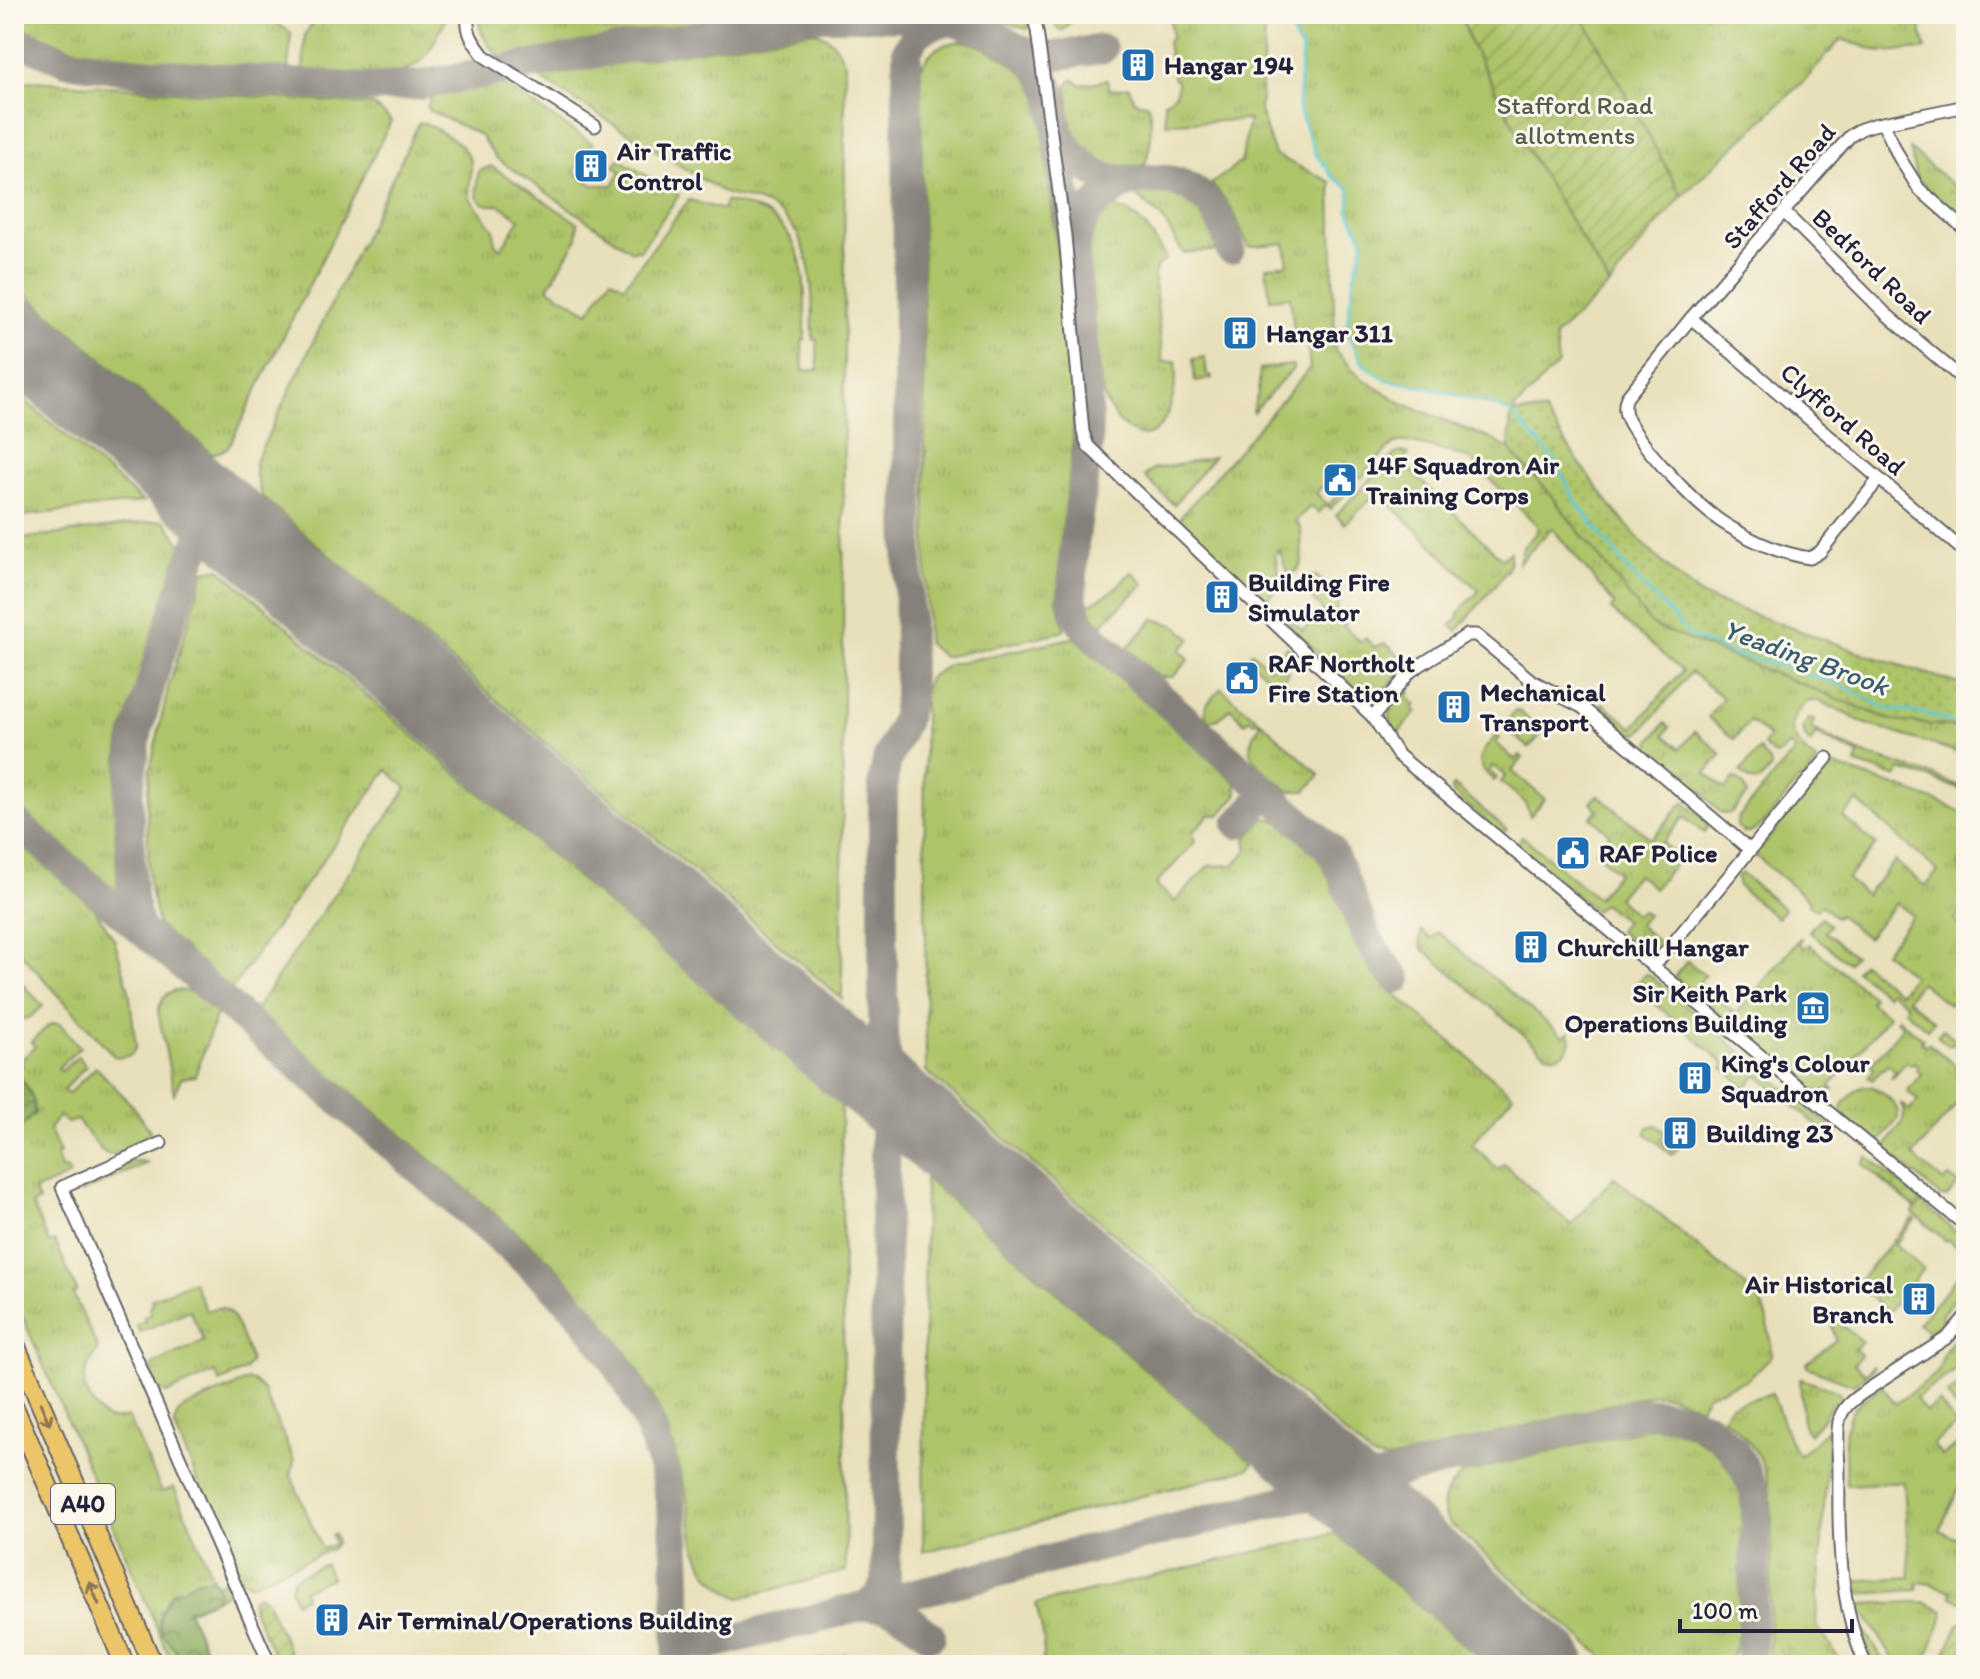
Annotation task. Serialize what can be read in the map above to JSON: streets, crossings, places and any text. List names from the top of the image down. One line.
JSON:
{"streets":{"highway":["A40"],"street":["Stafford Road","Bedford Road","Clyfford Road"]},"crossings":[["Stafford Road","Bedford Road"],["Stafford Road","Clyfford Road"]],"water":["Yeading Brook"],"parks":["Stafford Road allotments"],"places":{"building":["Hangar 194","Air Traffic Control","Hangar 311","Building Fire Simulator","Mechanical Transport","Churchill Hangar","King's Colour Squadron","Building 23","Air Historical Branch","Air Terminal/Operations Building"],"public building":["14F Squadron Air Training Corps","RAF Northolt Fire Station","RAF Police"],"museum":["Sir Keith Park Operations Building"]},"scale_bar":"100 m"}
